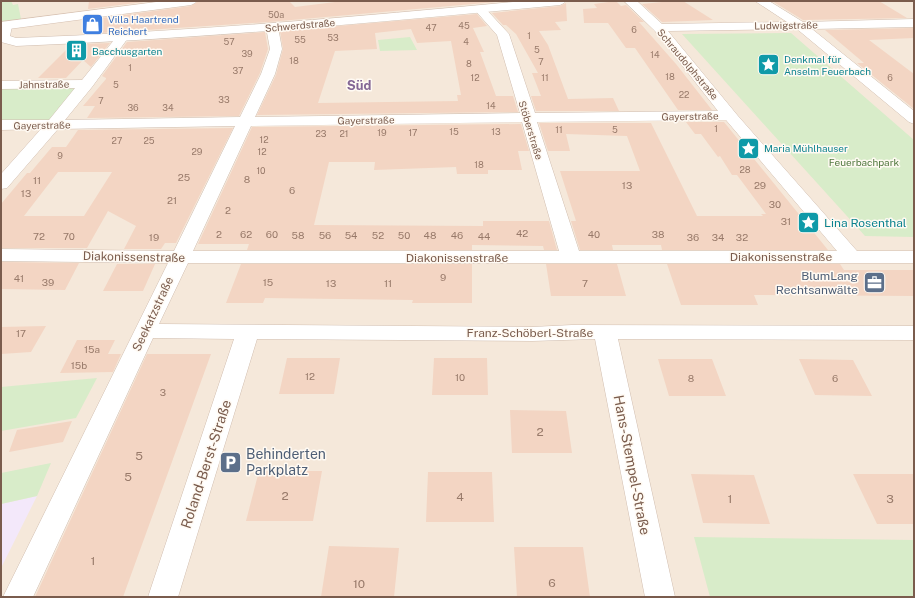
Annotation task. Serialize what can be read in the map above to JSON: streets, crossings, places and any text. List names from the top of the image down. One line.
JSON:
{"streets":{"street":["Schwerdstraße","Ludwigstraße","Schraudolphstraße","Jahnstraße","Gayerstraße","Stöberstraße","Diakonissenstraße","Seekatzstraße","Franz-Schöberl-Straße","Roland-Berst-Straße","Hans-Stempel-Straße"]},"crossings":[["Schwerdstraße","Stöberstraße"],["Schwerdstraße","Seekatzstraße"],["Ludwigstraße","Schraudolphstraße"],["Schraudolphstraße","Gayerstraße"],["Schraudolphstraße","Diakonissenstraße"],["Gayerstraße","Stöberstraße"],["Gayerstraße","Seekatzstraße"],["Stöberstraße","Diakonissenstraße"],["Diakonissenstraße","Seekatzstraße"],["Seekatzstraße","Franz-Schöberl-Straße"],["Franz-Schöberl-Straße","Roland-Berst-Straße"],["Franz-Schöberl-Straße","Hans-Stempel-Straße"]],"districts":["Süd"],"parks":["Feuerbachpark"],"places":{"shop":["Villa Haartrend Reichert"],"building":["Bacchusgarten"],"place":["Denkmal für Anselm Feuerbach","Maria Mühlhauser","Lina Rosenthal"],"office":["BlumLang Rechtsanwälte"],"parking":["Behinderten Parkplatz"]},"house_numbers":["50a","45","47","6","1","53","55","57","4","5","39","14","18","7","8","1","37","18","12","11","6","5","22","33","7","14","36","34","1","11","5","15","13","19","17","23","21","12","27","25","29","12","9","18","28","10","25","8","11","13","29","6","13","21","30","2","31","42","2","62","60","40","38","58","56","54","52","50","48","46","72","70","44","19","36","34","32","9","41","39","15","13","11","7","17","15a","15b","12","10","8","6","3","2","5","5","2","4","1","3","1","6","10"]}
